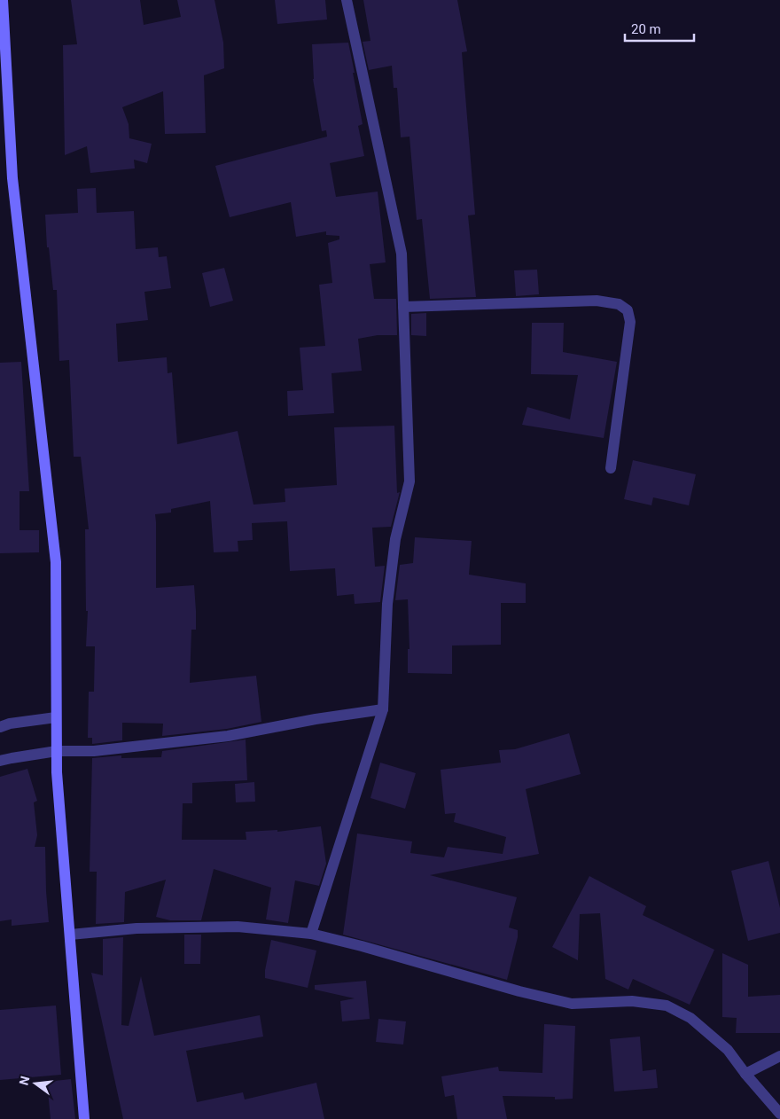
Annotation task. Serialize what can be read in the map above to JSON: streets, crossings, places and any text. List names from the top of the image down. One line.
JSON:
{"scale_bar":"20 m","north":"left"}
